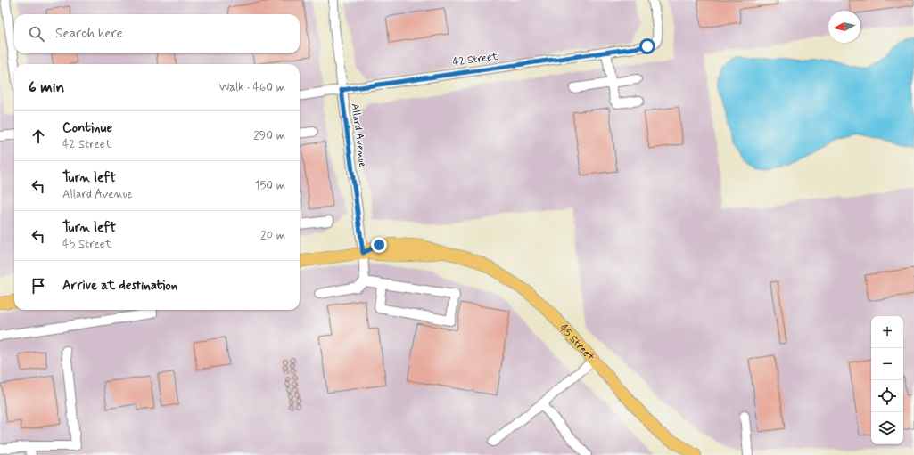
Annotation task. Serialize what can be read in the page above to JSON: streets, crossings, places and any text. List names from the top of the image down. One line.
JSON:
{"streets":{"main road":["45 Street"],"street":["42 Street","Allard Avenue"]},"crossings":[["42 Street","Allard Avenue"],["Allard Avenue","45 Street"]],"north":"left","page":{"search":"Search here","heading":["6 min","Walk · 460 m"],"list":[["Continue","42 Street","290 m"],["Turn left","Allard Avenue","150 m"],["Turn left","45 Street","20 m"],"Arrive at destination"],"map_buttons":["+","−"]}}
